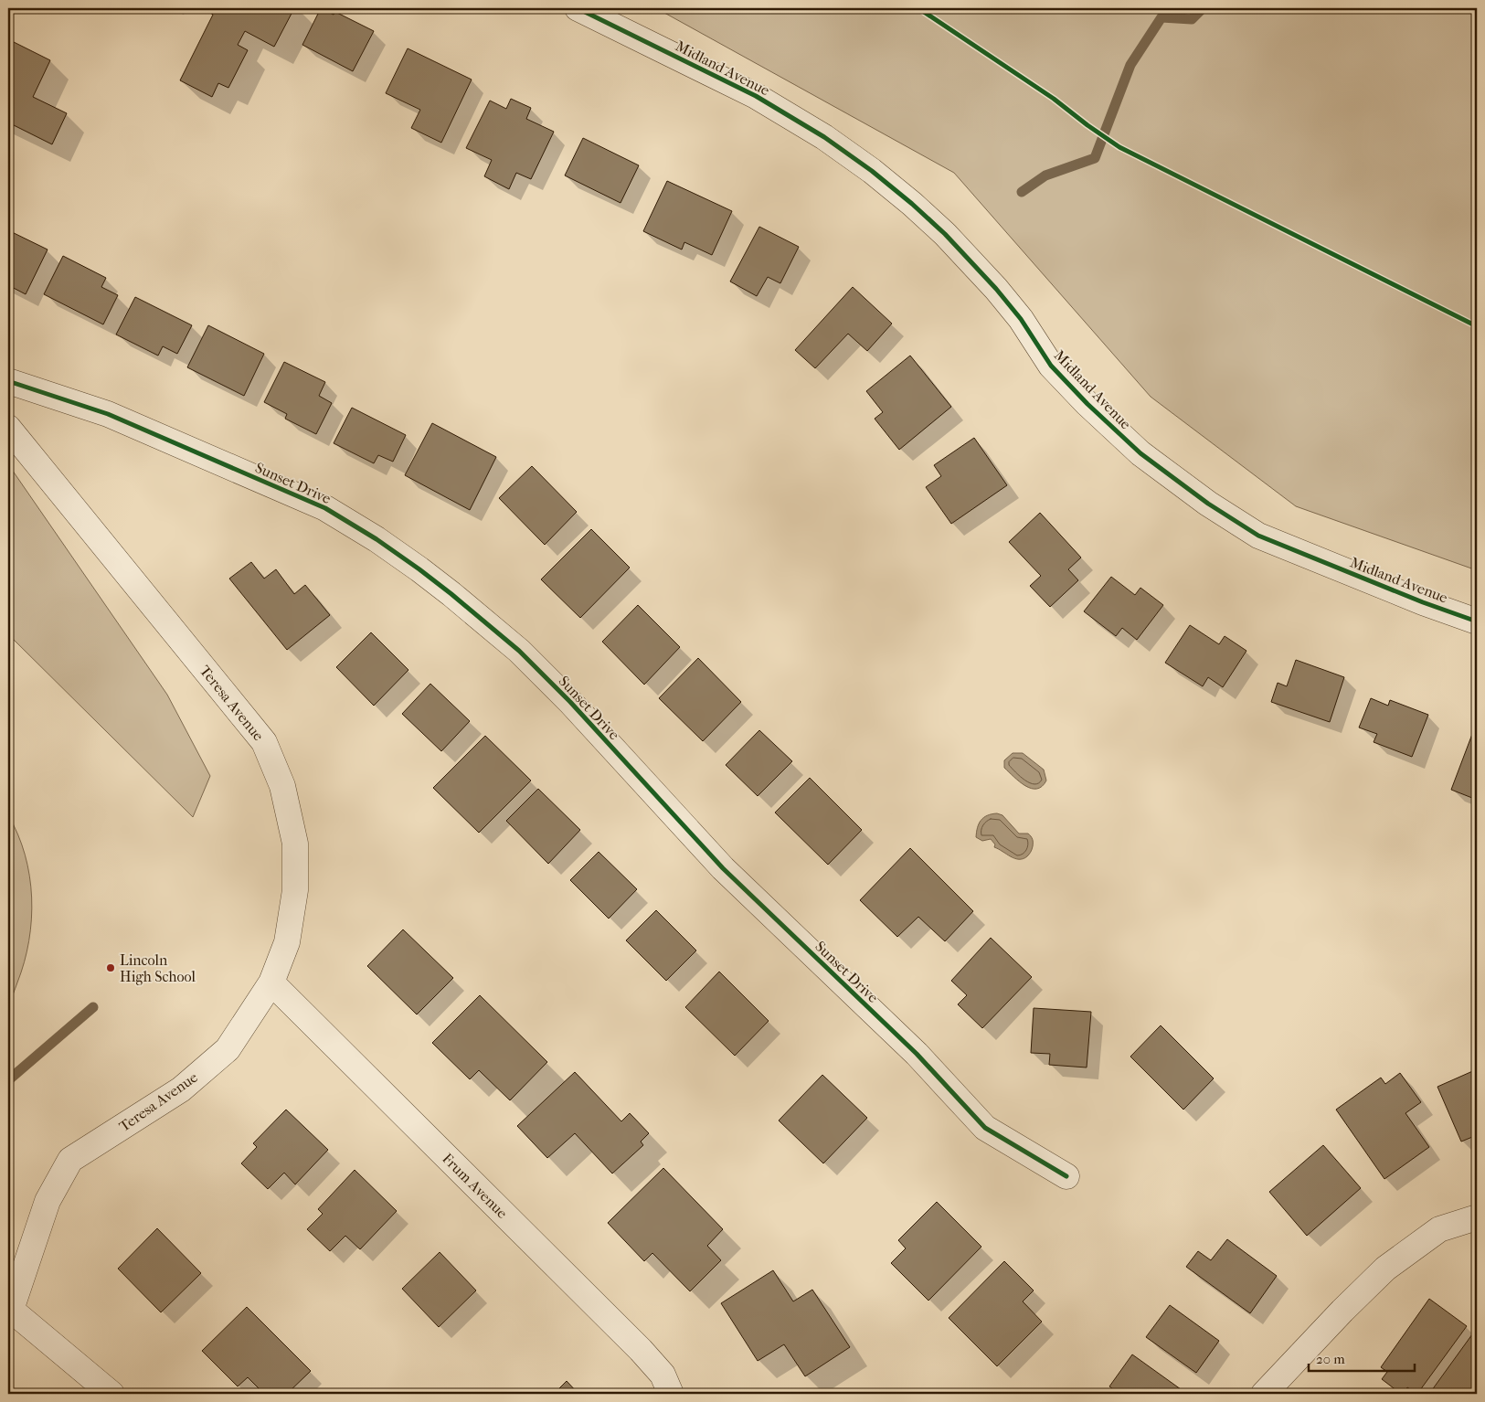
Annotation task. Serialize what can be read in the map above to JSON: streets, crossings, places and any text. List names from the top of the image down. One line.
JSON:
{"streets":{"street":["Midland Avenue","Sunset Drive","Teresa Avenue","Frum Avenue"]},"crossings":[["Teresa Avenue","Frum Avenue"]],"places":["Lincoln High School"],"scale_bar":"20 m"}
